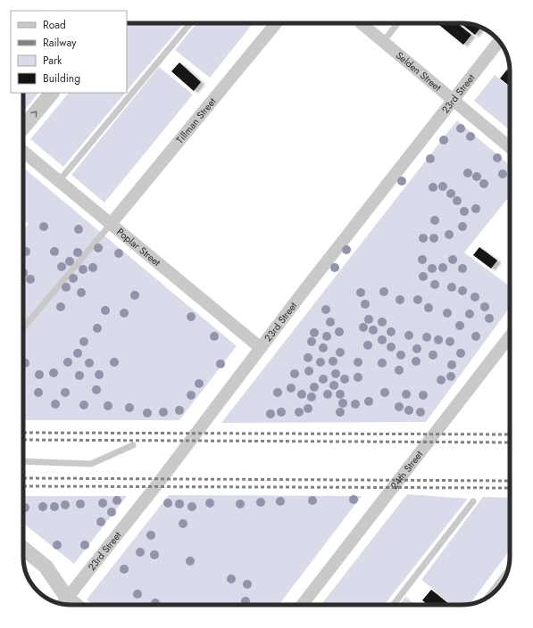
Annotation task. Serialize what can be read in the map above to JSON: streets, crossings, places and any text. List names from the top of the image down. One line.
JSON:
{"streets":{"street":["Selden Street","23rd Street","Tillman Street","Poplar Street","24th Street"]},"crossings":[["Selden Street","23rd Street"],["23rd Street","Poplar Street"],["Tillman Street","Poplar Street"]],"legend":["Road","Railway","Park","Building"]}
